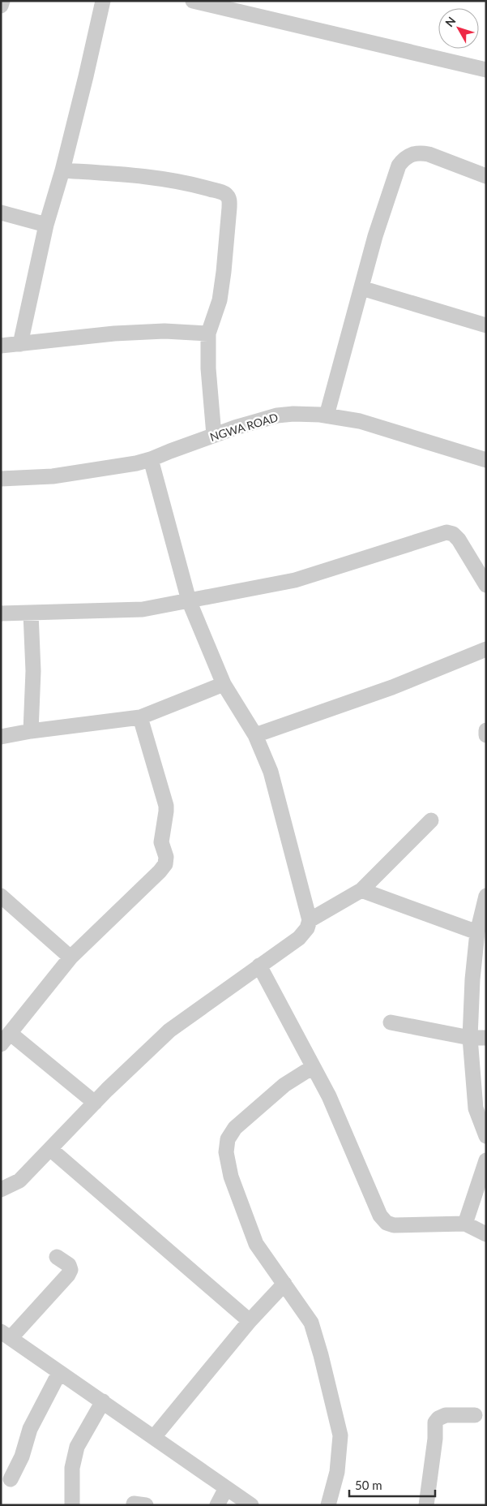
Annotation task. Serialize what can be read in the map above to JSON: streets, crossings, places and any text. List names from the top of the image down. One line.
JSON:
{"streets":{"street":["NGWA ROAD"]},"scale_bar":"50 m","north":"top left"}
